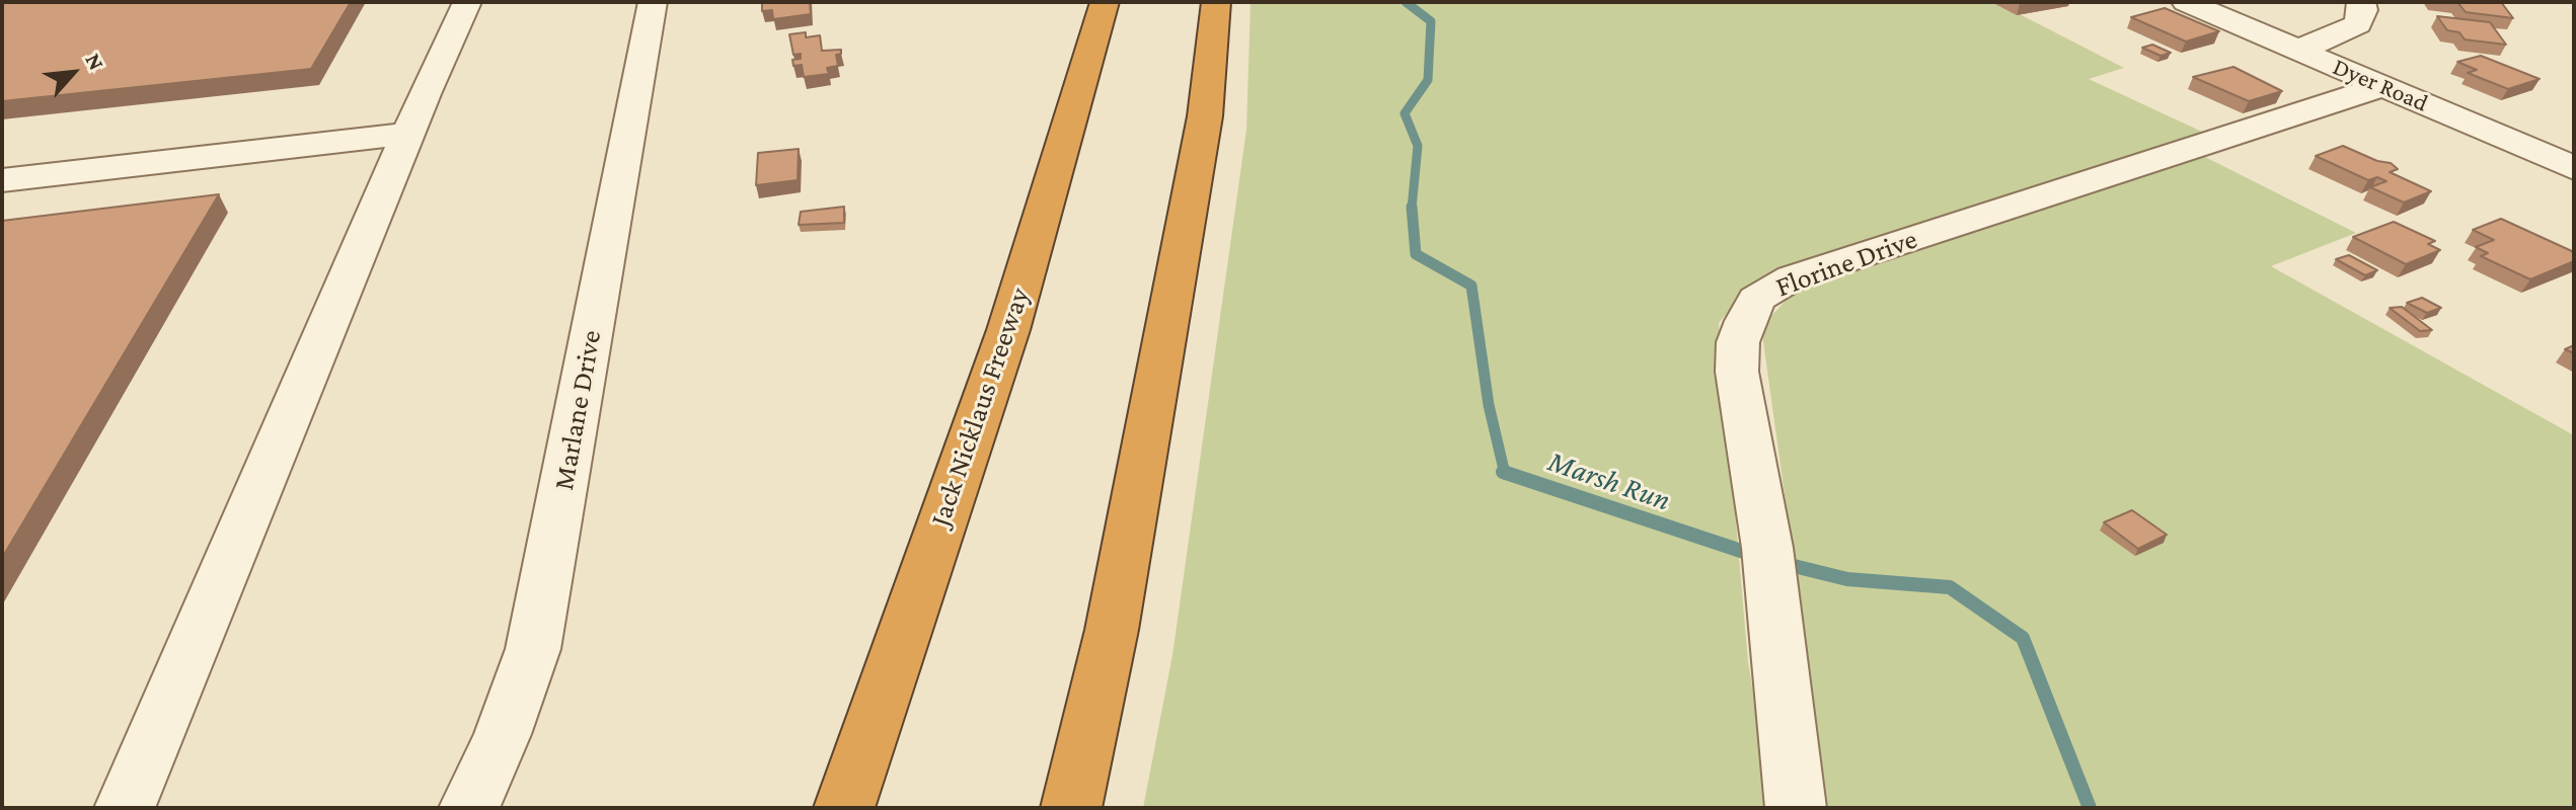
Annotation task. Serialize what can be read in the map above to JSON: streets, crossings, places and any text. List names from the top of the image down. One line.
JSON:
{"streets":{"highway":["Jack Nicklaus Freeway"],"street":["Dyer Road","Florine Drive","Marlane Drive"]},"crossings":[["Dyer Road","Florine Drive"]],"water":["Marsh Run"],"north":"top right"}
